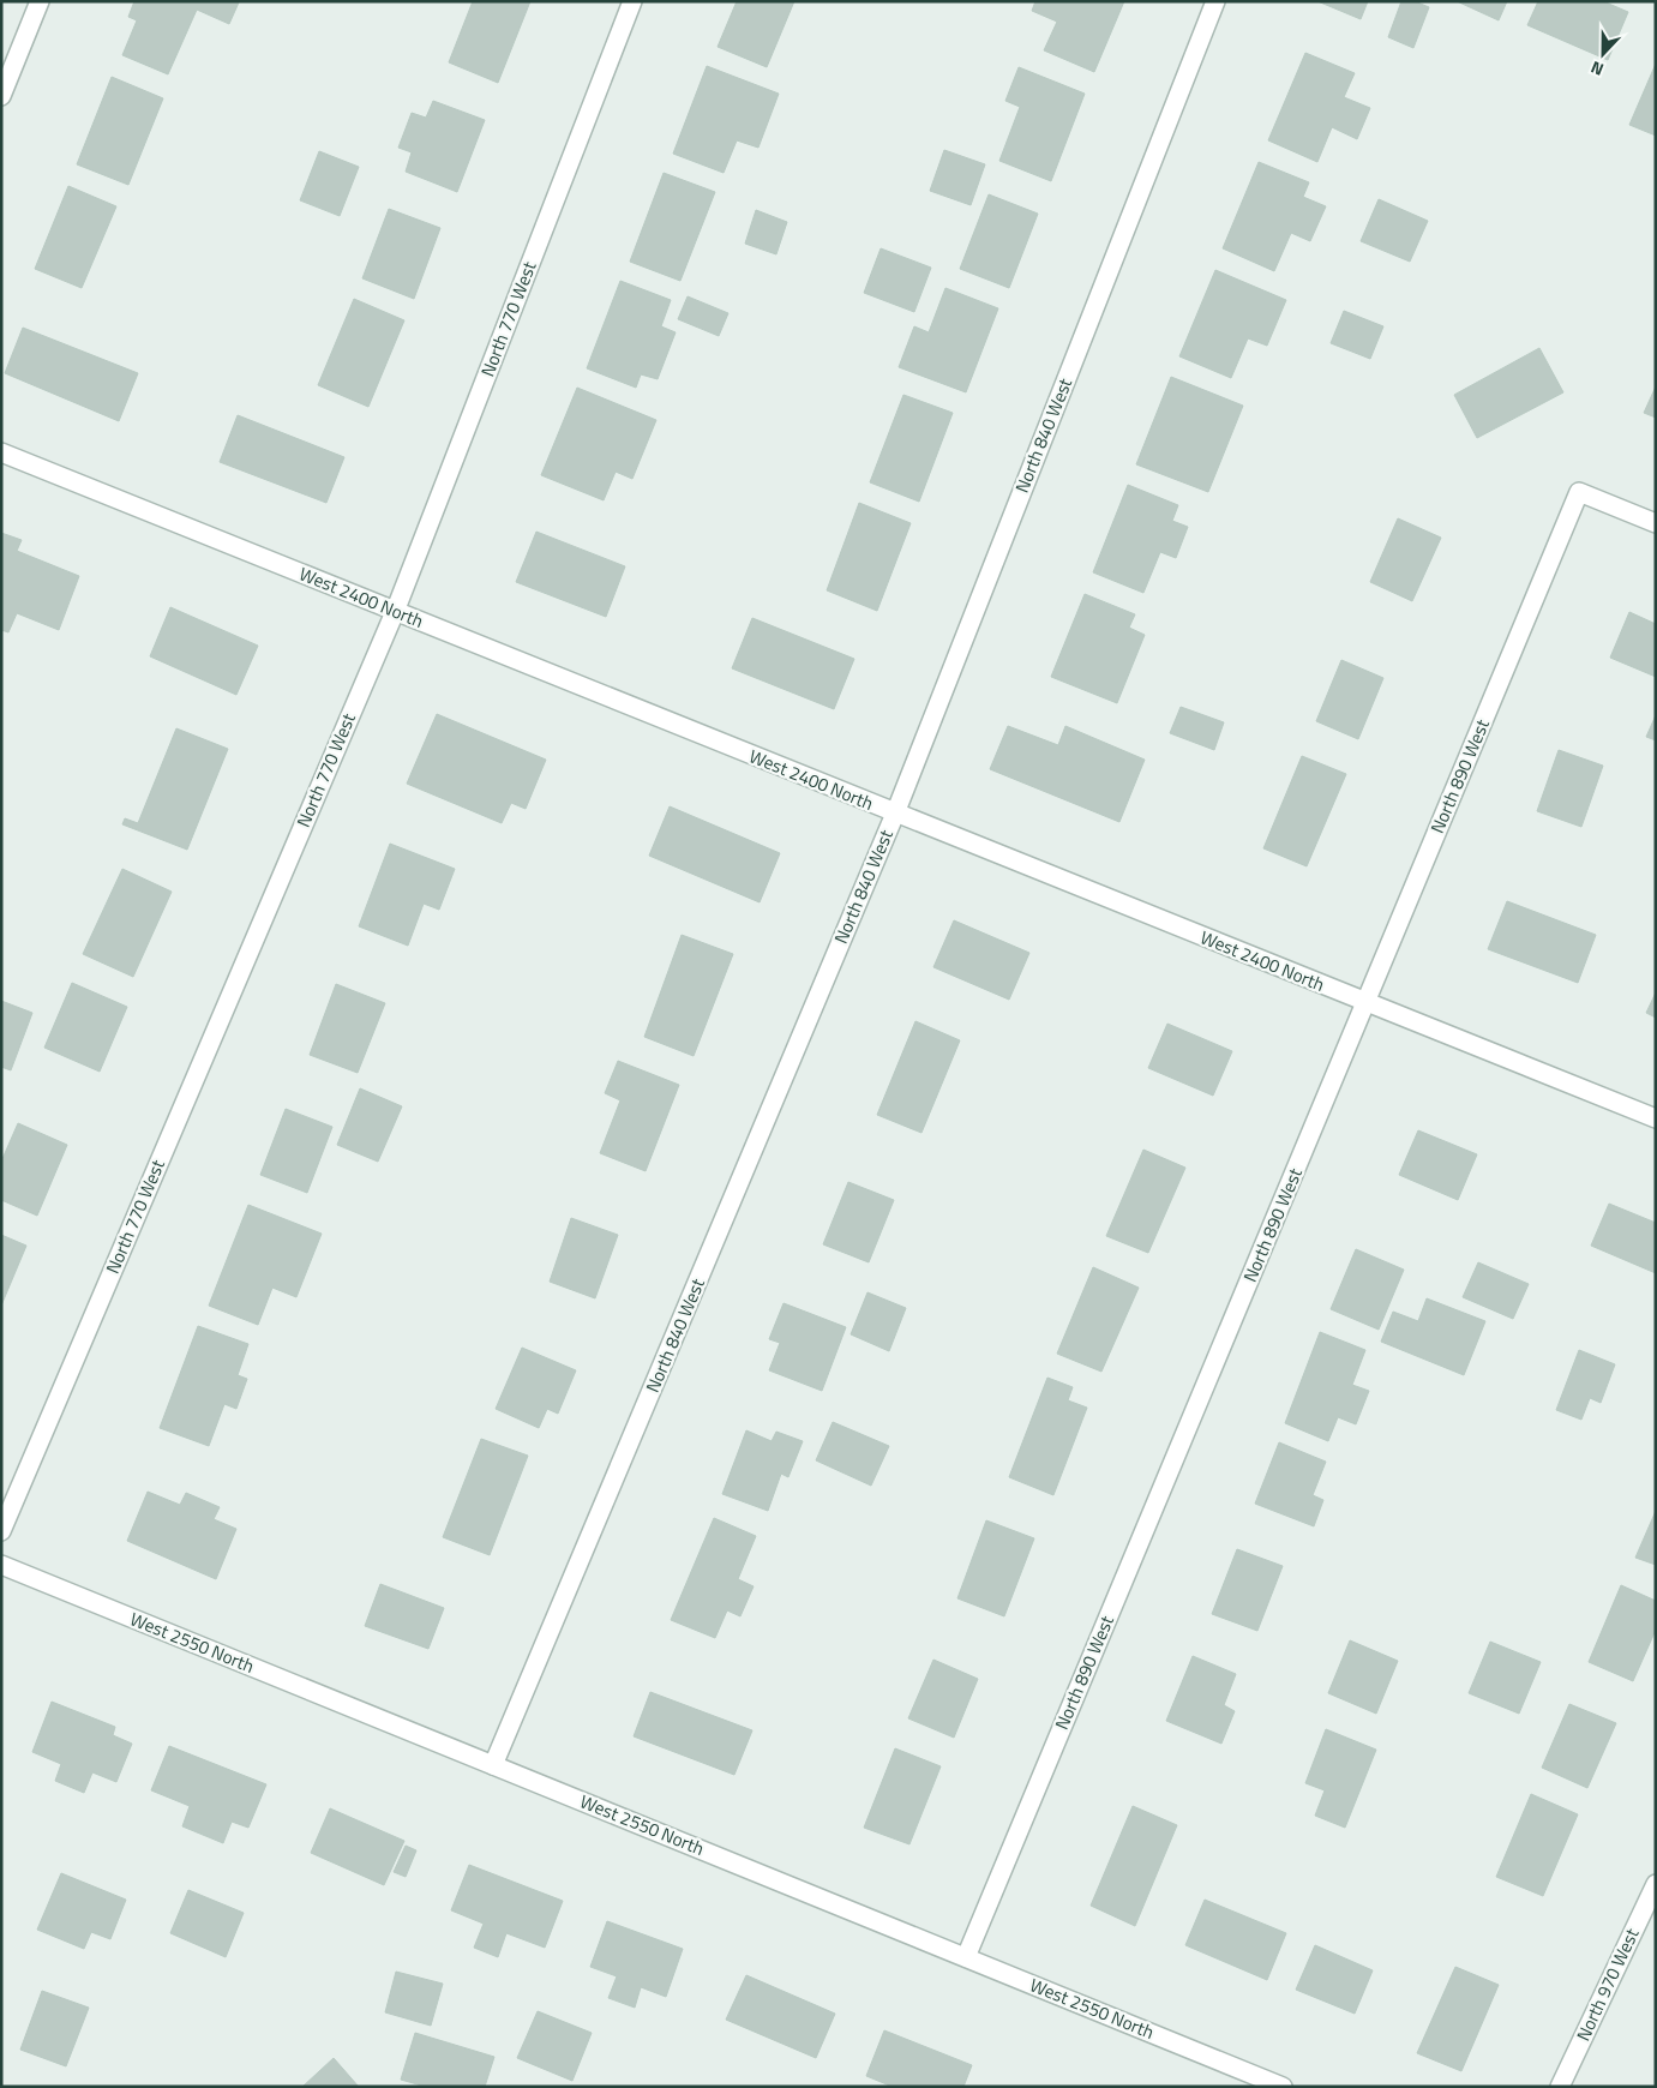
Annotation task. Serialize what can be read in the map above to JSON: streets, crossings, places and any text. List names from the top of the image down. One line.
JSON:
{"streets":{"street":["North 770 West","North 840 West","West 2400 North","North 890 West","West 2550 North","North 970 West"]},"crossings":[["North 770 West","West 2400 North"],["North 840 West","West 2400 North"],["North 840 West","West 2550 North"],["West 2400 North","North 890 West"],["North 890 West","West 2550 North"]],"north":"bottom"}
